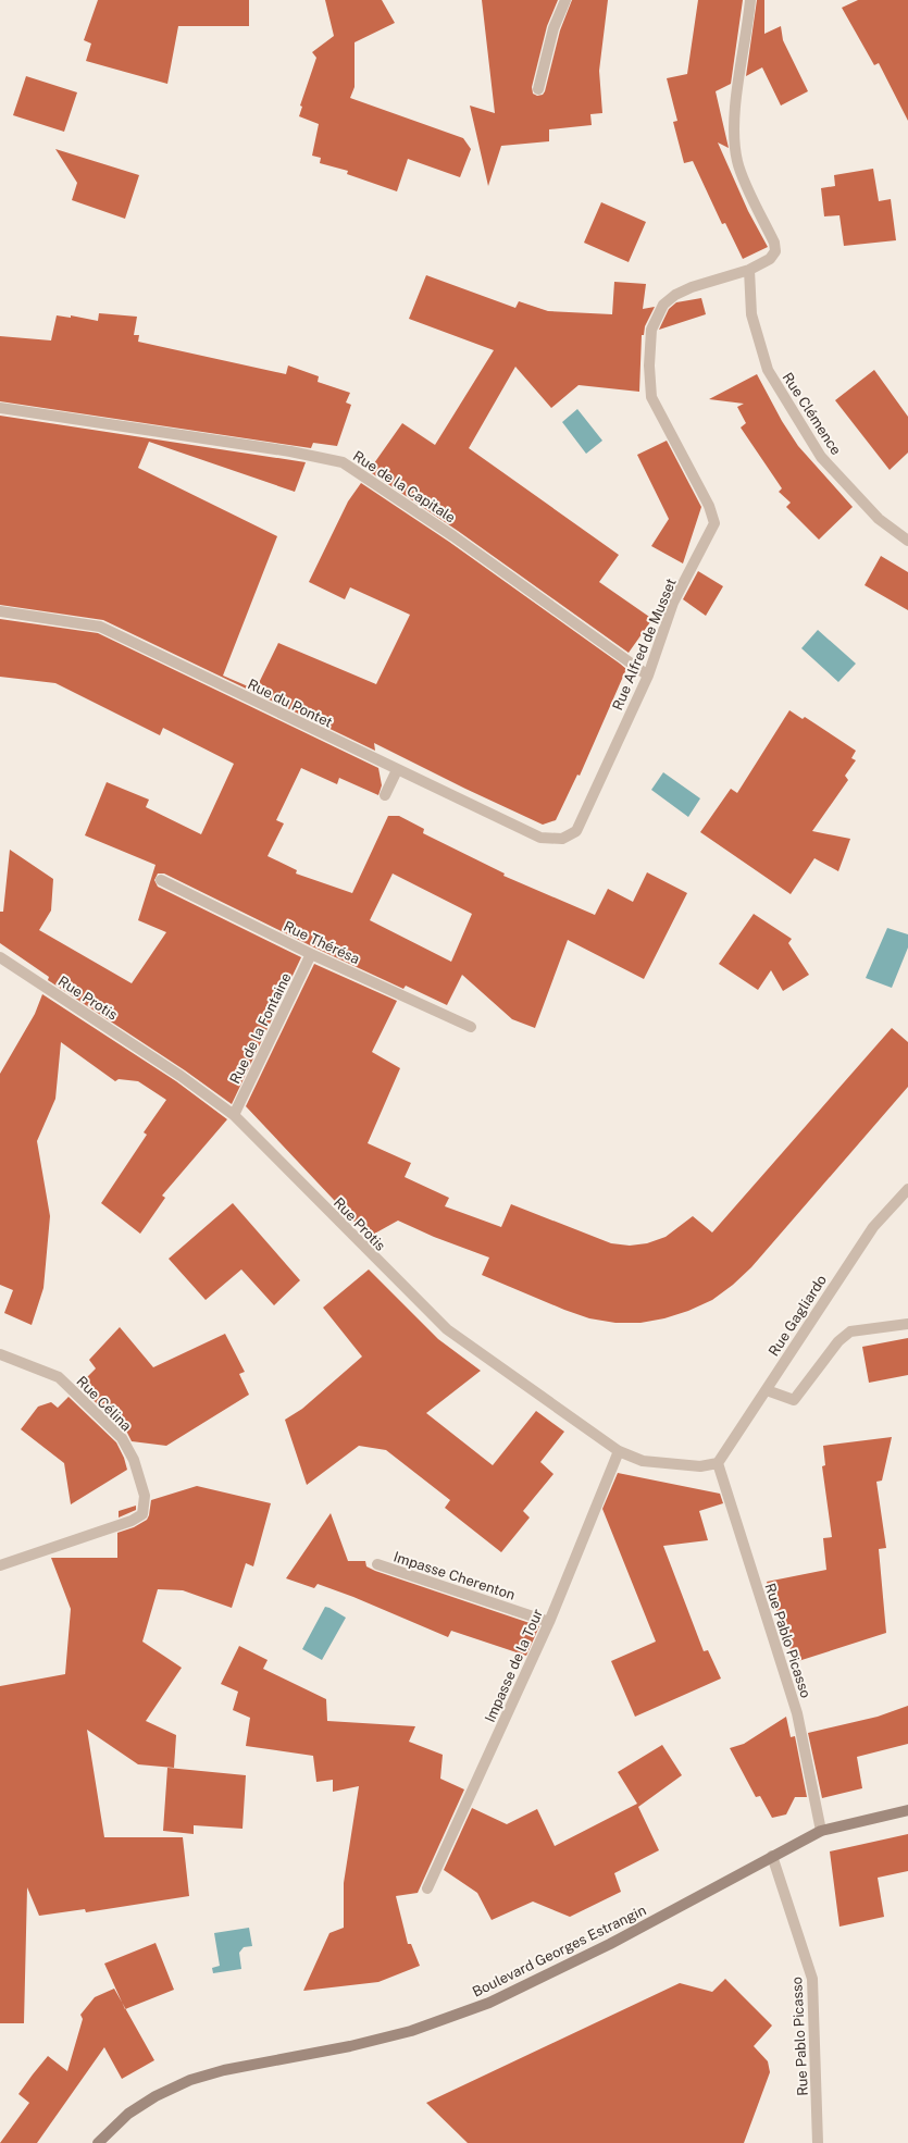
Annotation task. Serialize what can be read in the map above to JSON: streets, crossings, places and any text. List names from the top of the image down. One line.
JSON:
{"streets":{"street":["Rue Clémence","Rue de la Capitale","Rue Alfred de Musset","Rue du Pontet","Rue Thérésa","Rue Protis","Rue de la Fontaine","Rue Gagliardo","Rue Célina","Impasse Cherenton","Rue Pablo Picasso","Impasse de la Tour","Boulevard Georges Estrangin"]},"crossings":[["Rue Clémence","Rue Alfred de Musset"],["Rue de la Capitale","Rue Alfred de Musset"],["Rue Alfred de Musset","Rue du Pontet"],["Rue Thérésa","Rue de la Fontaine"],["Rue Protis","Rue de la Fontaine"],["Rue Protis","Rue Gagliardo"],["Rue Protis","Rue Pablo Picasso"],["Rue Protis","Impasse de la Tour"],["Rue Gagliardo","Rue Pablo Picasso"],["Impasse Cherenton","Impasse de la Tour"],["Rue Pablo Picasso","Boulevard Georges Estrangin"]]}
